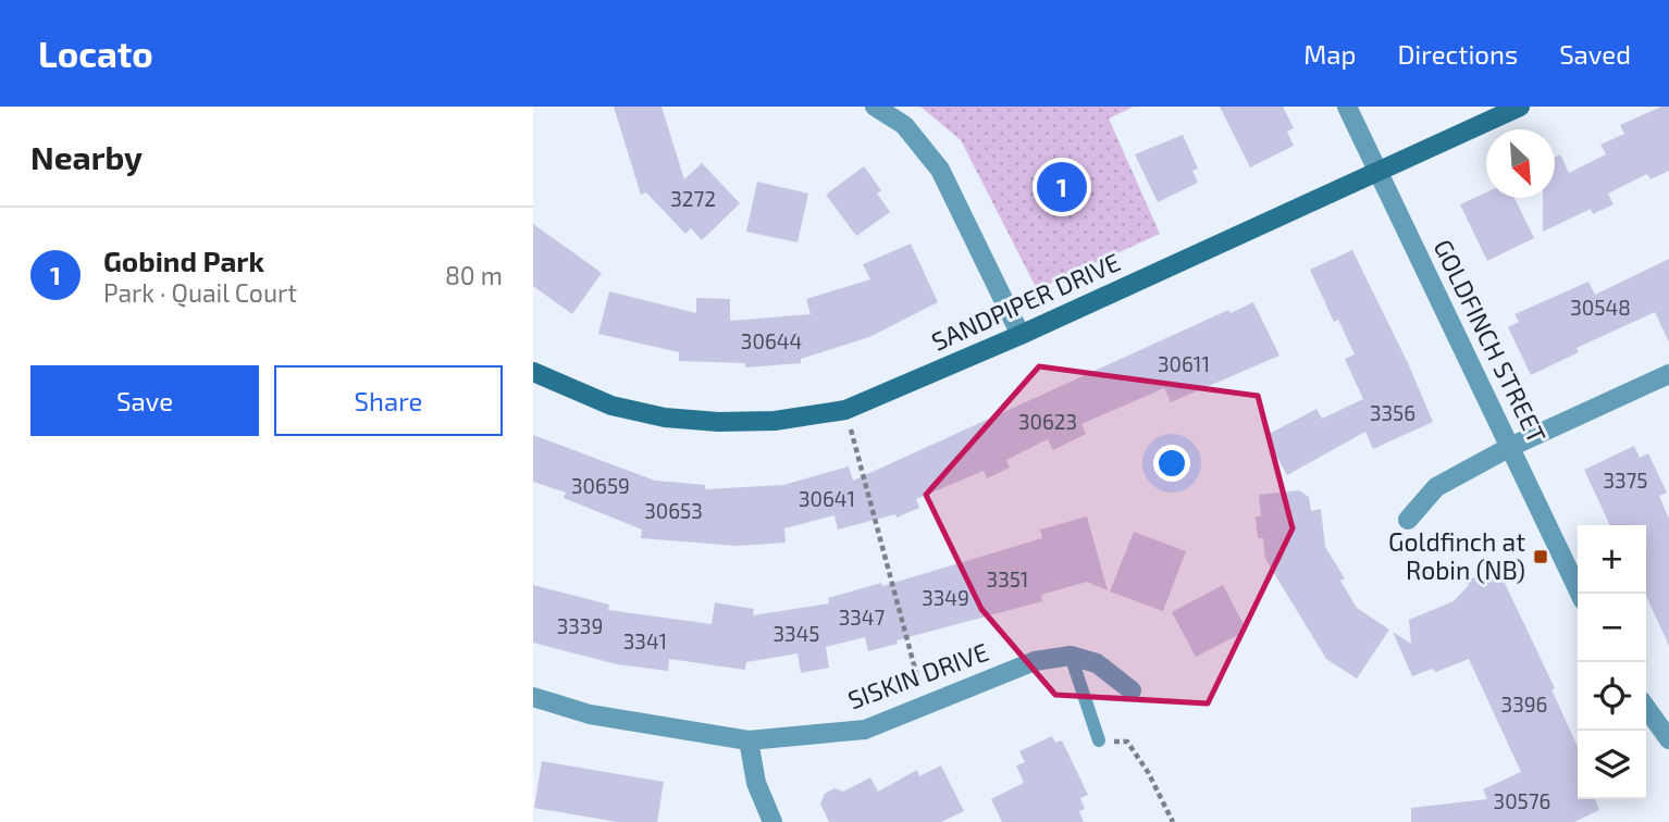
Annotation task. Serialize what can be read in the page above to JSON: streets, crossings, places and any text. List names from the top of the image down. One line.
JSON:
{"streets":{"street":["SANDPIPER DRIVE","GOLDFINCH STREET","SISKIN DRIVE"]},"crossings":[["SANDPIPER DRIVE","GOLDFINCH STREET"]],"places":{"transit":["Goldfinch at Robin (NB)"]},"house_numbers":["3272","30548","30644","30611","3356","30623","3375","30659","30641","30653","3351","3349","3347","3339","3345","3341","3396","30576"],"north":"bottom right","page":{"header":"Locato","nav":["Map","Directions","Saved"],"heading":"Nearby","pins":"1","list":[{"mark":"1","name":"Gobind Park","note":"Park · Quail Court","value":"80 m"}],"buttons":["Save","Share"],"map_buttons":["+","−"]}}
